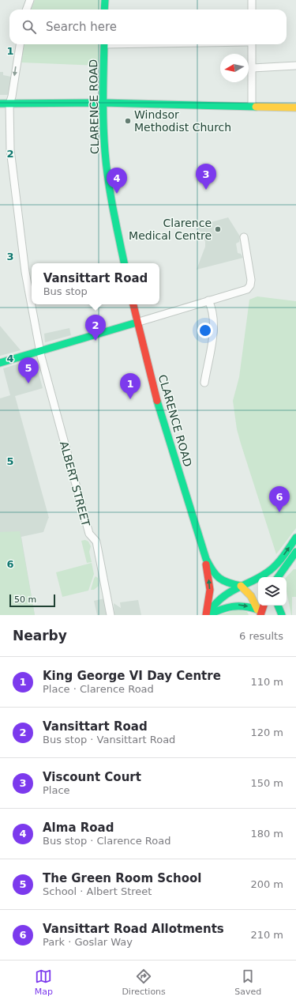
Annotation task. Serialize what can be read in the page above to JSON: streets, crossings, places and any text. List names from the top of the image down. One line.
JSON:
{"streets":{"street":["CLARENCE ROAD","ALBERT STREET"]},"places":["Windsor Methodist Church","Clarence Medical Centre"],"scale_bar":"50 m","north":"left","page":{"search":"Search here","pins":["3","4","2","5","1","6"],"popup":["Vansittart Road","Bus stop"],"scale":"50 m","heading":["Nearby","6 results"],"list":[{"mark":"1","name":"King George VI Day Centre","note":"Place · Clarence Road","value":"110 m"},{"mark":"2","name":"Vansittart Road","note":"Bus stop · Vansittart Road","value":"120 m"},{"mark":"3","name":"Viscount Court","note":"Place","value":"150 m"},{"mark":"4","name":"Alma Road","note":"Bus stop · Clarence Road","value":"180 m"},{"mark":"5","name":"The Green Room School","note":"School · Albert Street","value":"200 m"},{"mark":"6","name":"Vansittart Road Allotments","note":"Park · Goslar Way","value":"210 m"}],"nav":["Map","Directions","Saved"]},"grid":{"rows":["1","2","3","4","5","6"]}}
